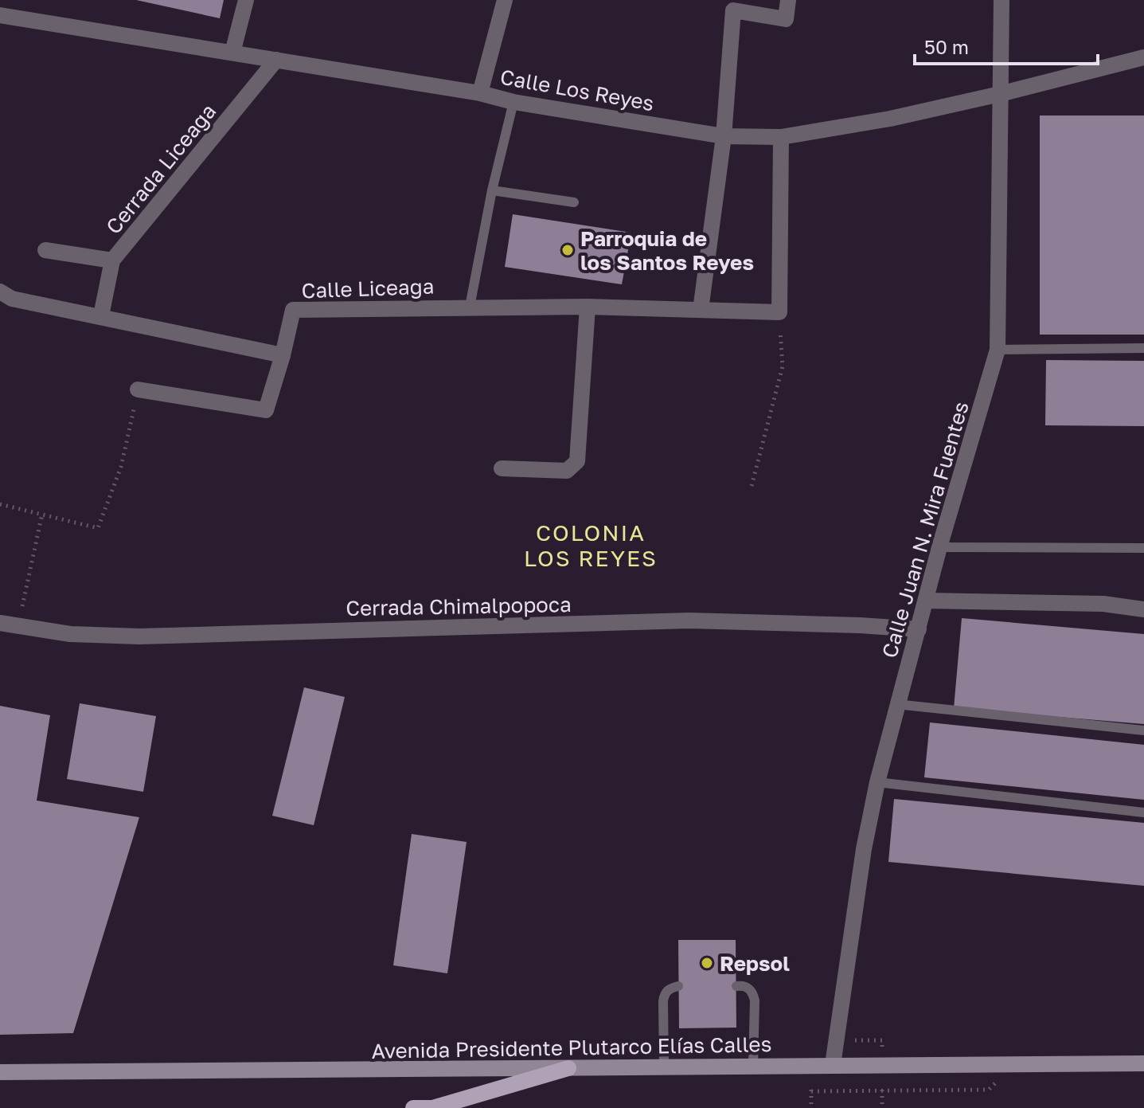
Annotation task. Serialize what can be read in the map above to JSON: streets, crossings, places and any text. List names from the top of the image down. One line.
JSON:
{"streets":{"street":["Calle Los Reyes","Cerrada Liceaga","Calle Liceaga","Calle Juan N. Mira Fuentes","Cerrada Chimalpopoca","Avenida Presidente Plutarco Elías Calles"]},"crossings":[["Calle Los Reyes","Cerrada Liceaga"],["Calle Los Reyes","Calle Juan N. Mira Fuentes"],["Calle Juan N. Mira Fuentes","Cerrada Chimalpopoca"],["Calle Juan N. Mira Fuentes","Avenida Presidente Plutarco Elías Calles"]],"districts":["COLONIA LOS REYES"],"places":["Parroquia de los Santos Reyes","Repsol"],"scale_bar":"50 m"}
